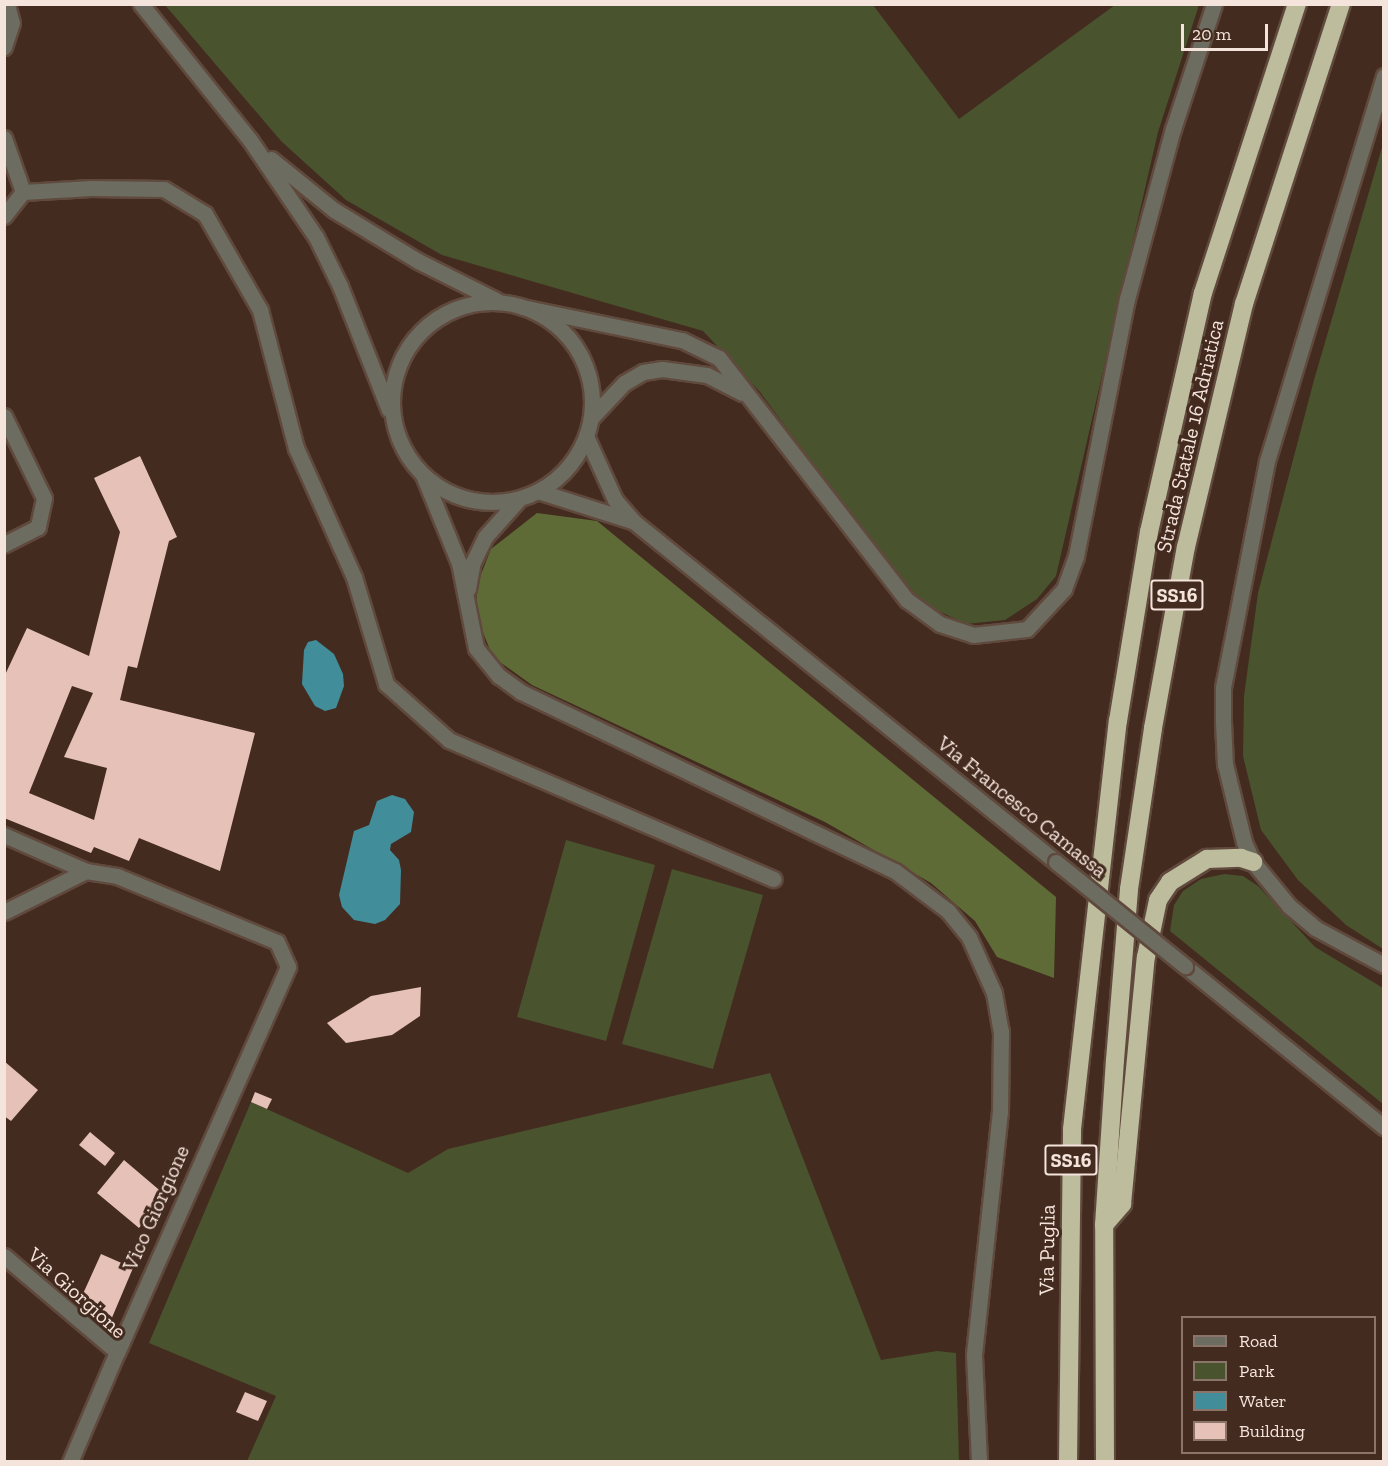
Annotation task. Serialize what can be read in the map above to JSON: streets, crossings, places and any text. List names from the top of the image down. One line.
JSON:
{"streets":{"highway":["Strada Statale 16 Adriatica","SS16","Via Puglia"],"street":["Via Francesco Camassa","Vico Giorgione","Via Giorgione"]},"crossings":[["Strada Statale 16 Adriatica","SS16"],["Strada Statale 16 Adriatica","Via Puglia"],["Vico Giorgione","Via Giorgione"]],"legend":["Road","Park","Water","Building"],"scale_bar":"20 m"}
